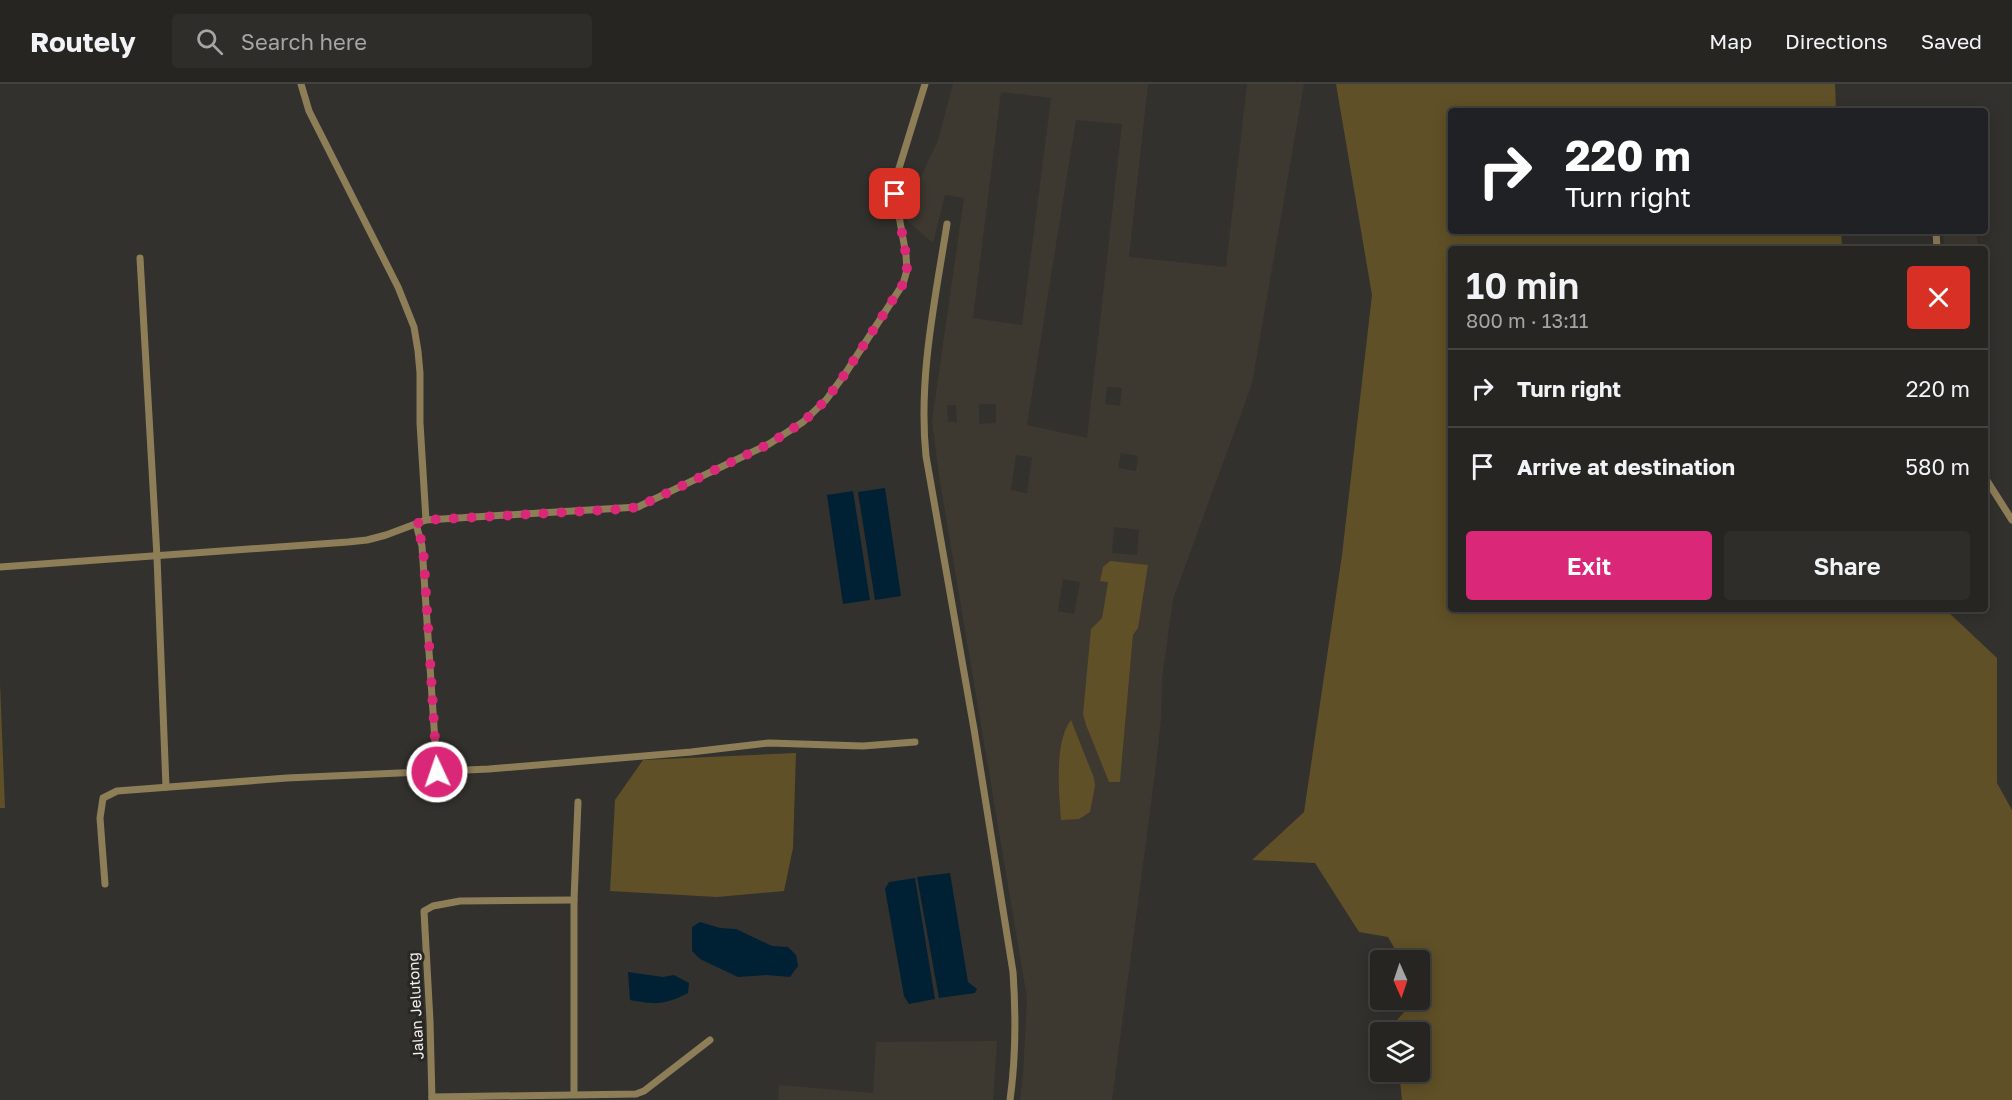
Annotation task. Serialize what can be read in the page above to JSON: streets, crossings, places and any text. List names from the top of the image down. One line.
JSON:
{"streets":{"street":["Jalan Jelutong"]},"north":"bottom","page":{"header":"Routely","search":"Search here","nav":["Map","Directions","Saved"],"turn":["220 m","Turn right"],"heading":["10 min","800 m · 13:11"],"list":[{"name":"Turn right","value":"220 m"},{"name":"Arrive at destination","value":"580 m"}],"buttons":["Exit","Share"]}}
